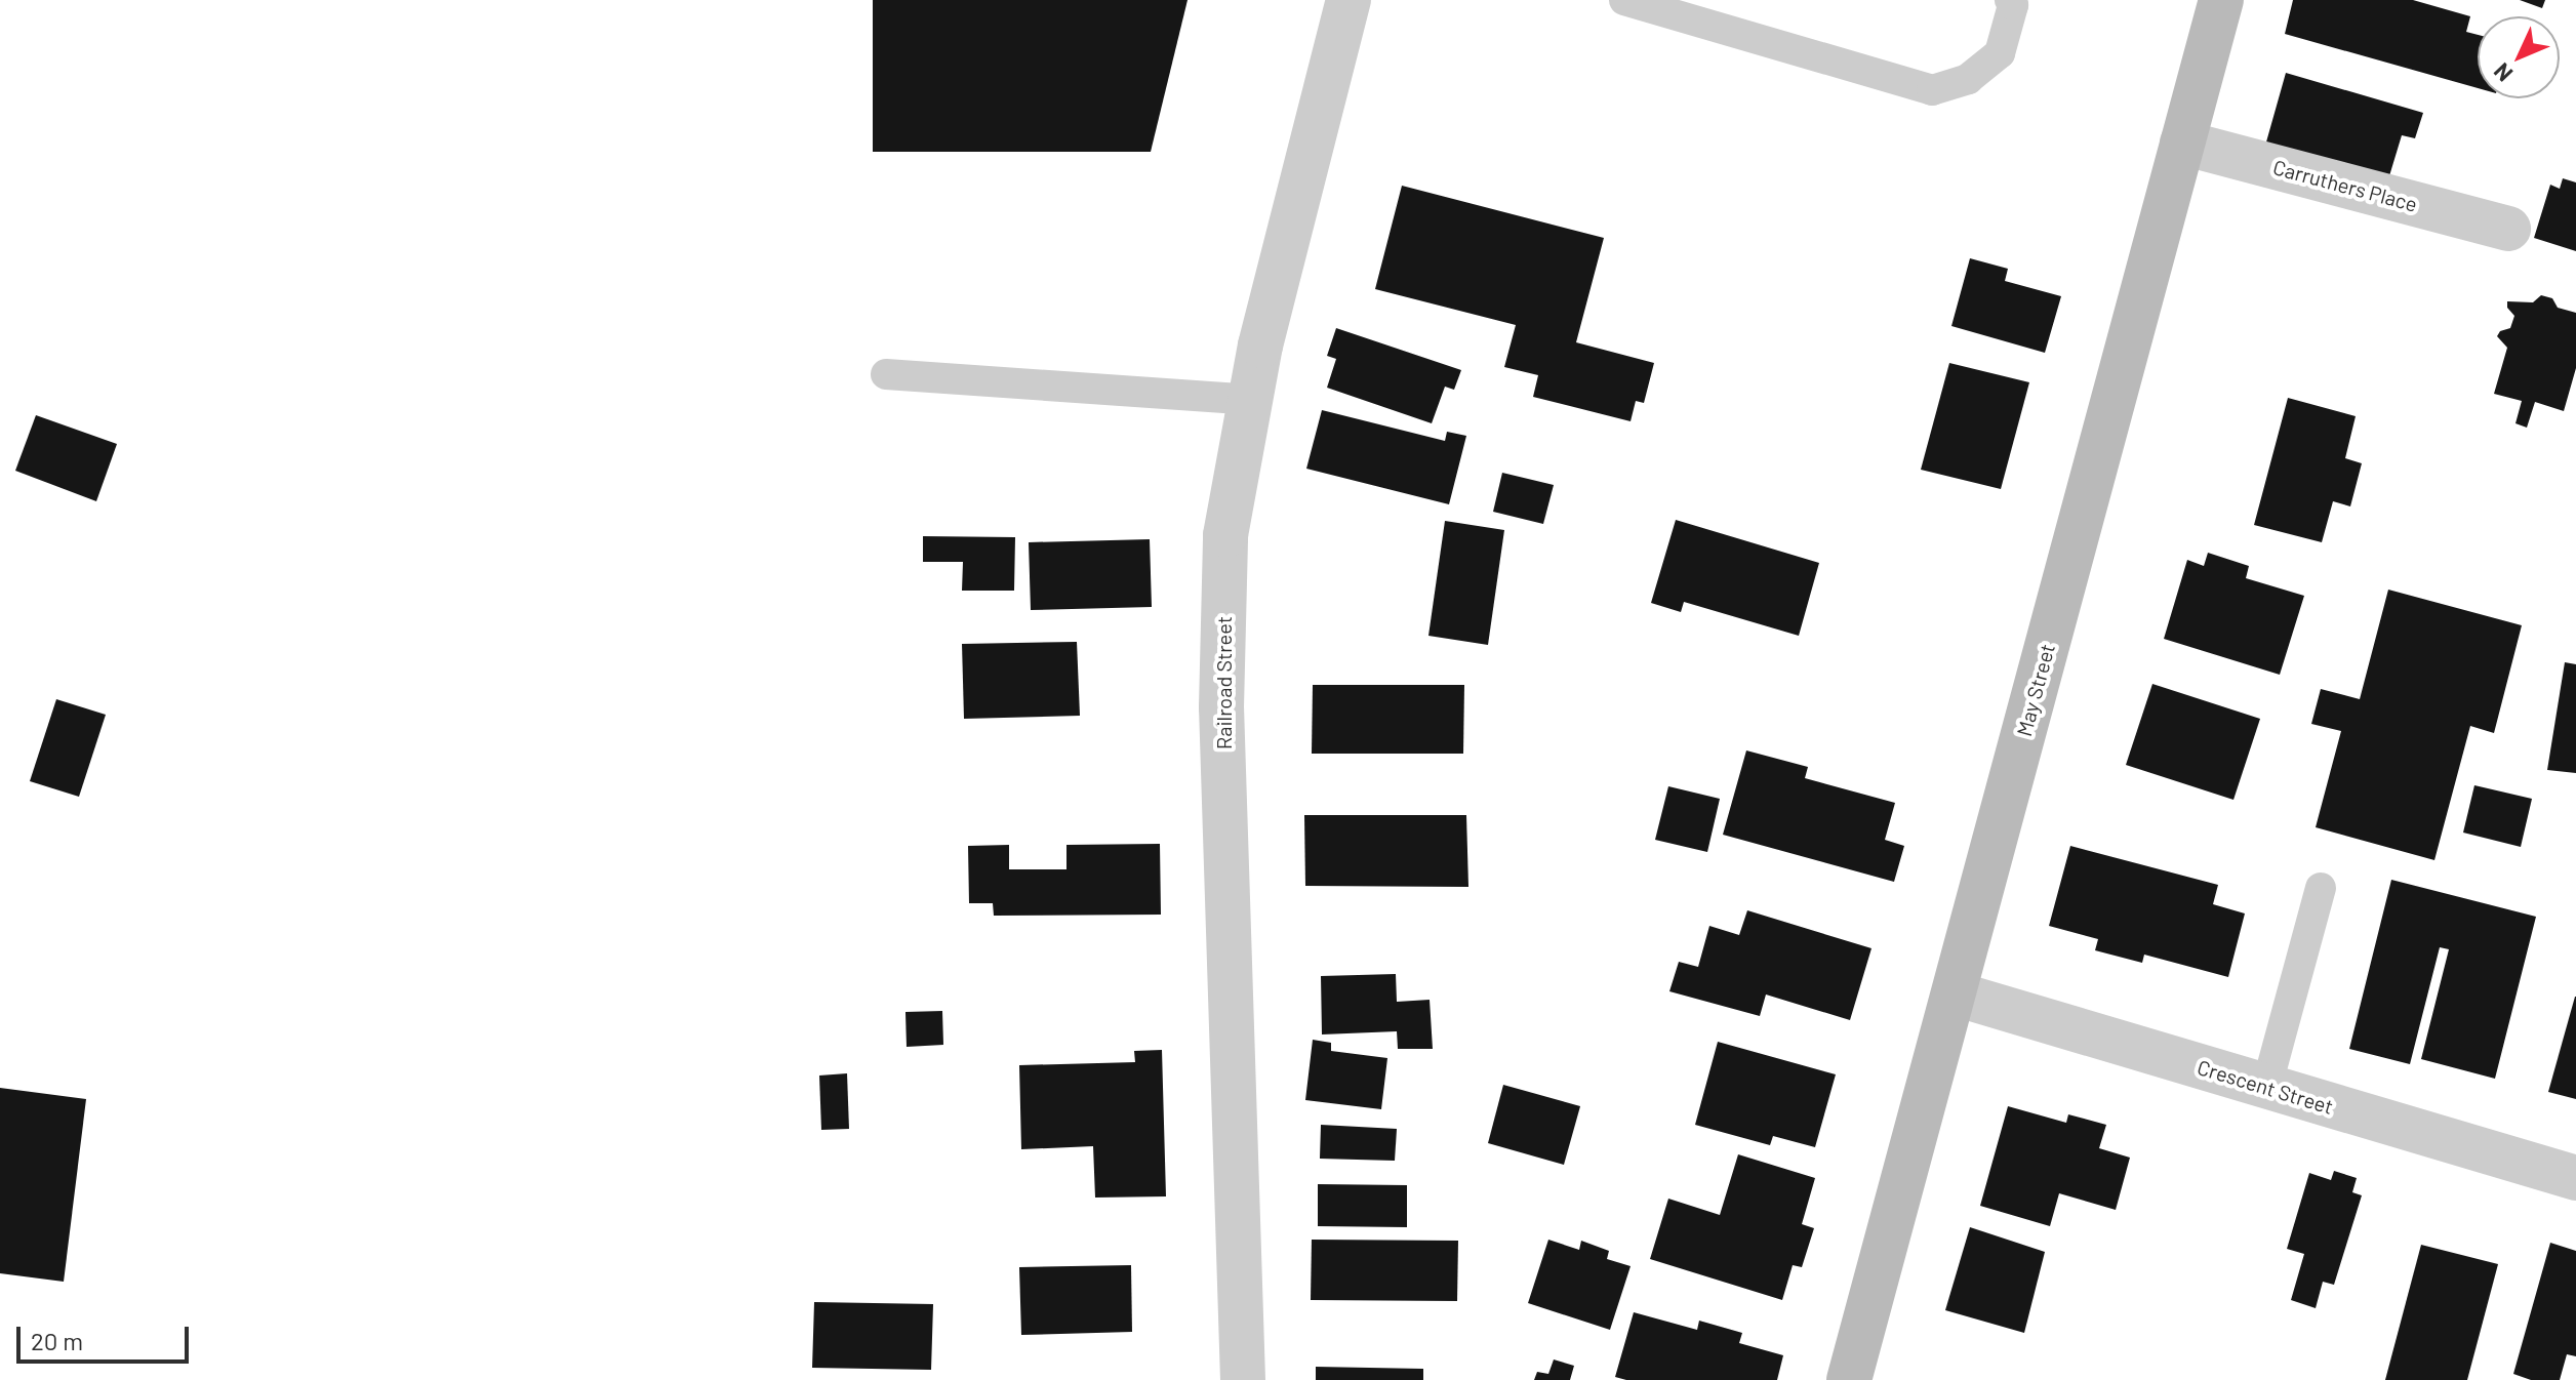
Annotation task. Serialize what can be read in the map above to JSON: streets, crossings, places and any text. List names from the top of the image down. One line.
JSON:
{"streets":{"main road":["May Street"],"street":["Carruthers Place","Railroad Street","Crescent Street"]},"crossings":[["Carruthers Place","May Street"],["May Street","Crescent Street"]],"scale_bar":"20 m","north":"bottom left"}
